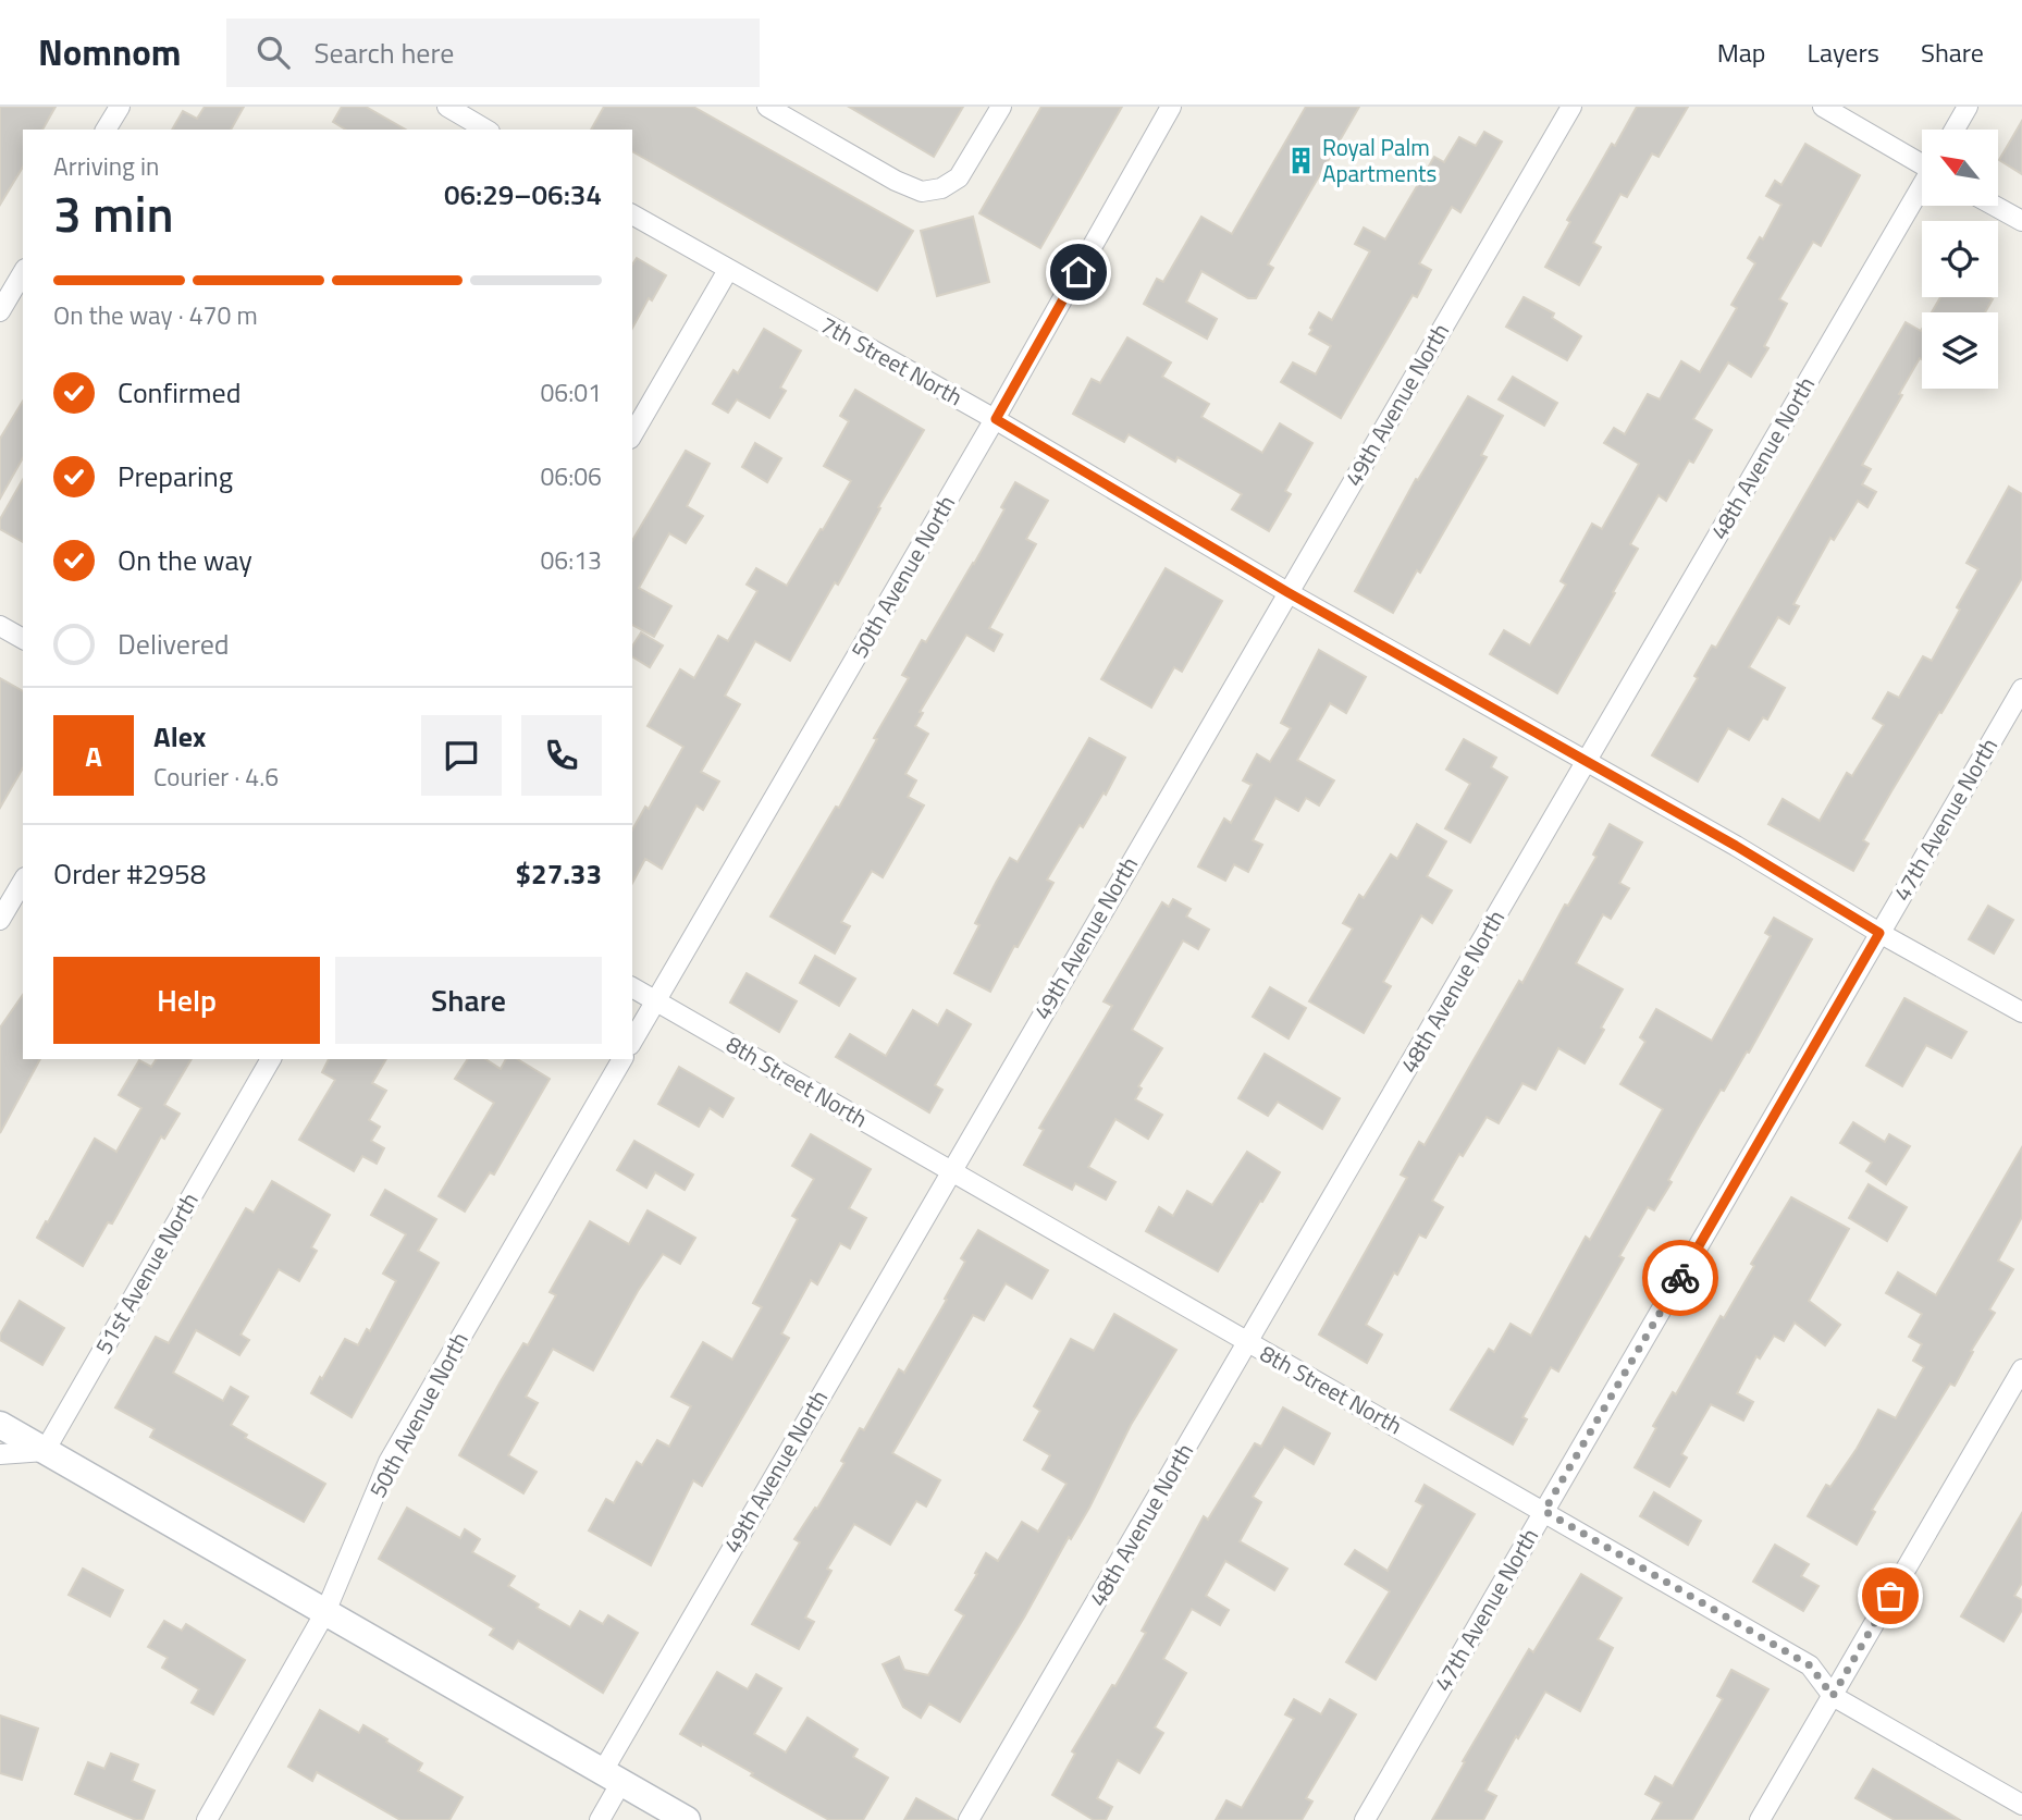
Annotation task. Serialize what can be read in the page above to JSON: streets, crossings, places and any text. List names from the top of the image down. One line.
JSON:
{"streets":{"street":["7th Street North","49th Avenue North","48th Avenue North","50th Avenue North","47th Avenue North","8th Street North","51st Avenue North"]},"crossings":[["7th Street North","49th Avenue North"],["7th Street North","48th Avenue North"],["7th Street North","50th Avenue North"],["7th Street North","47th Avenue North"],["49th Avenue North","8th Street North"],["48th Avenue North","8th Street North"],["50th Avenue North","8th Street North"],["47th Avenue North","8th Street North"]],"places":{"building":["Royal Palm Apartments"]},"north":"top left","page":{"header":"Nomnom","search":"Search here","nav":["Map","Layers","Share"],"heading":["3 min","Arriving in","06:29–06:34"],"panel":["Alex","Courier · 4.6","Order #2958","$27.33"],"bar":"On the way · 470 m","list":[["Confirmed","06:01"],["Preparing","06:06"],["On the way","06:13"],"Delivered"],"round":"A","buttons":["Help","Share"]}}
